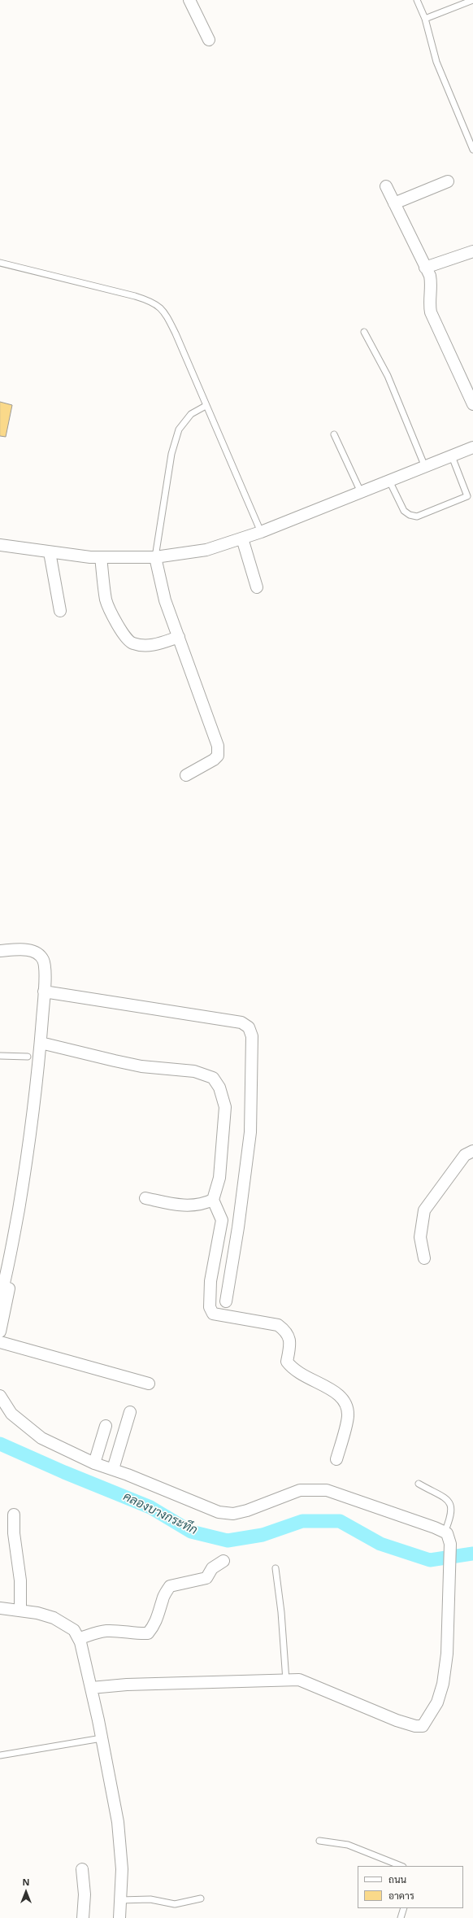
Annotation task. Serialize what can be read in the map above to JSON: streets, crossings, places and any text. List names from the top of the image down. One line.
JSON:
{"water":["คลองบางกระทึก"],"legend":["ถนน","อาคาร"],"north":"top"}
